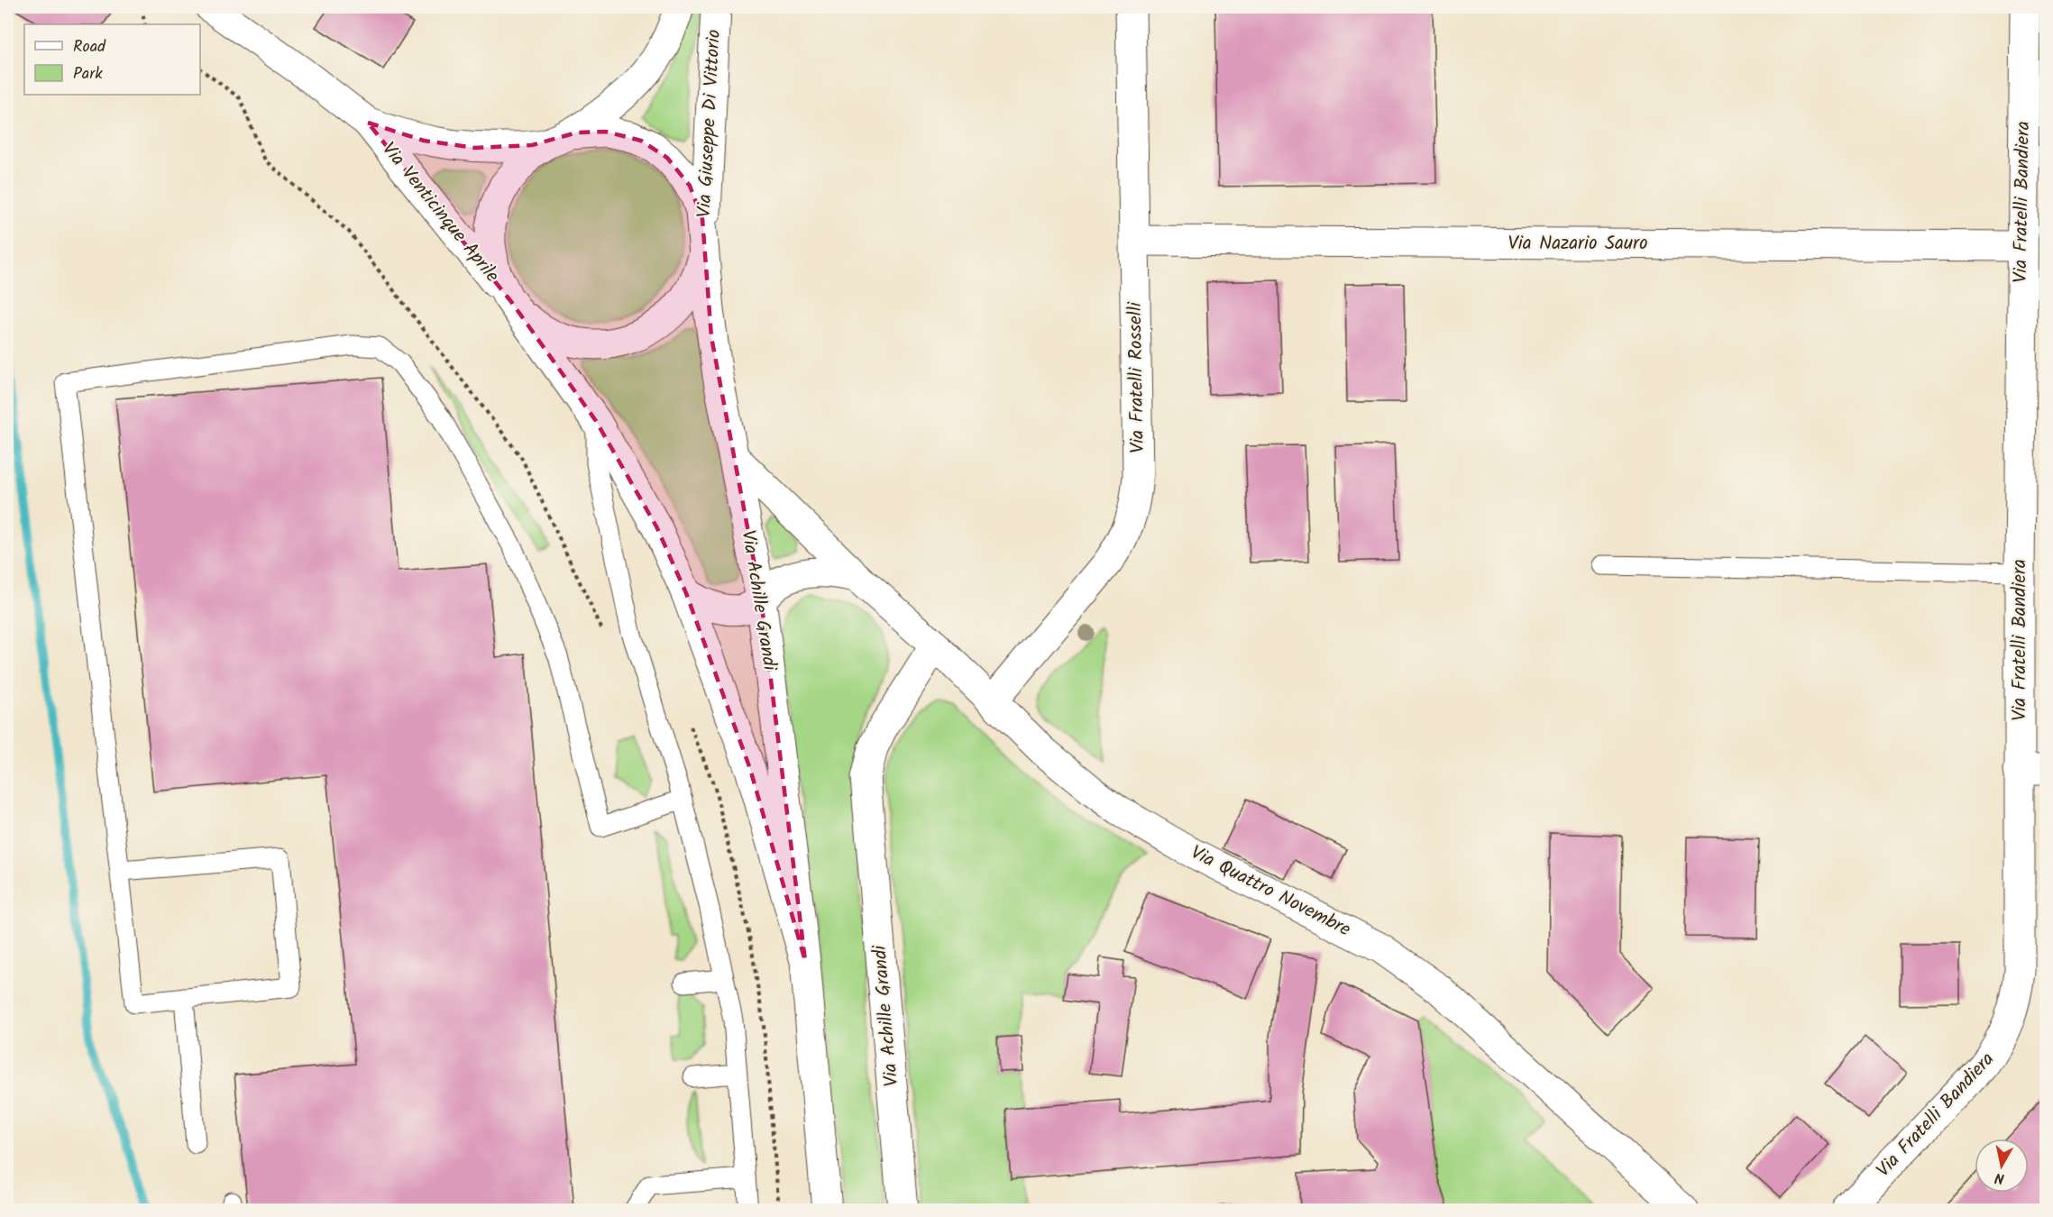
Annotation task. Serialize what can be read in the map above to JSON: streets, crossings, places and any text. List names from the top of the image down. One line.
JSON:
{"streets":{"street":["Via Giuseppe Di Vittorio","Via Fratelli Bandiera","Via Venticinque Aprile","Via Nazario Sauro","Via Fratelli Rosselli","Via Achille Grandi","Via Quattro Novembre"]},"crossings":[["Via Giuseppe Di Vittorio","Via Achille Grandi"],["Via Fratelli Bandiera","Via Nazario Sauro"],["Via Venticinque Aprile","Via Achille Grandi"],["Via Nazario Sauro","Via Fratelli Rosselli"],["Via Fratelli Rosselli","Via Quattro Novembre"],["Via Achille Grandi","Via Quattro Novembre"]],"legend":["Road","Park"],"north":"bottom"}
